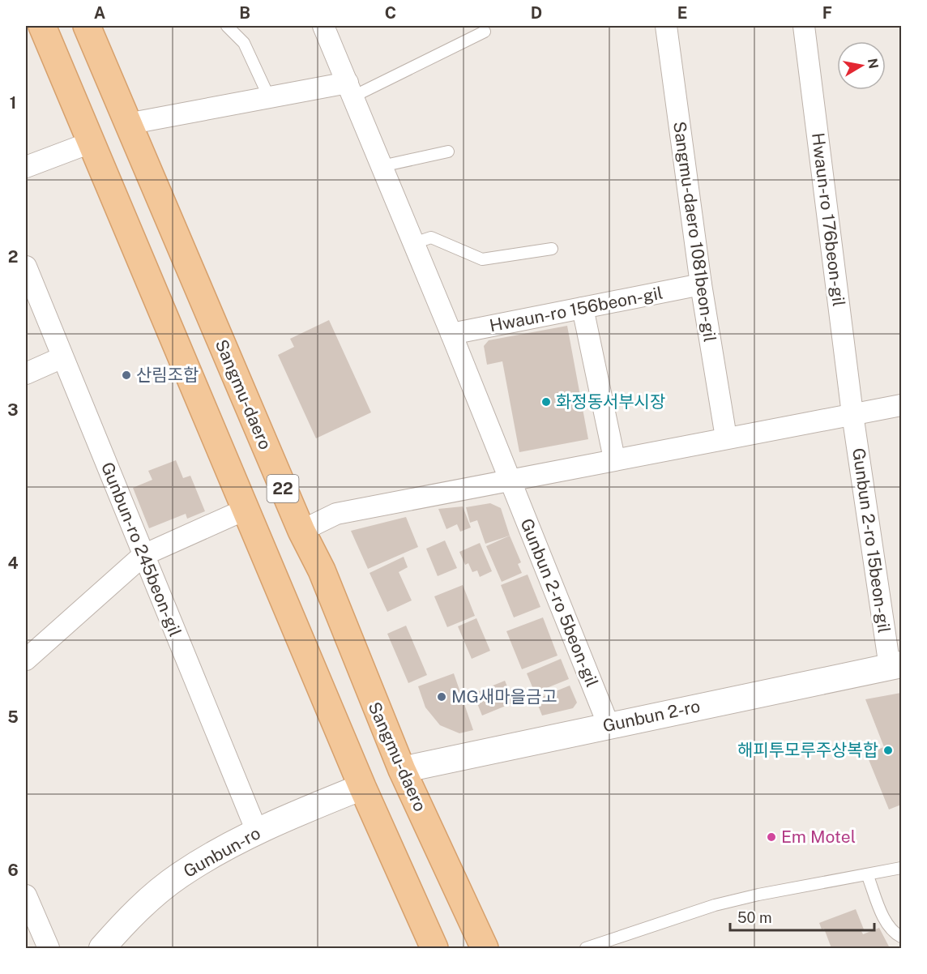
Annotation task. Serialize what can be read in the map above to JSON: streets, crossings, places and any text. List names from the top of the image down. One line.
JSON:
{"streets":{"main road":["Sangmu-daero","22"],"street":["Hwaun-ro 176beon-gil","Sangmu-daero 1081beon-gil","Hwaun-ro 156beon-gil","Gunbun 2-ro 15beon-gil","Gunbun-ro 245beon-gil","Gunbun 2-ro 5beon-gil","Gunbun 2-ro","Gunbun-ro"]},"crossings":[["Hwaun-ro 176beon-gil","Gunbun 2-ro 15beon-gil"],["Sangmu-daero 1081beon-gil","Hwaun-ro 156beon-gil"],["Sangmu-daero","Gunbun 2-ro"],["22","Gunbun-ro"],["Gunbun 2-ro 15beon-gil","Gunbun 2-ro"],["Gunbun-ro 245beon-gil","Gunbun-ro"],["Gunbun 2-ro 5beon-gil","Gunbun 2-ro"]],"places":["산림조합","화정동서부시장","MG새마을금고","해피투모루주상복합","Em Motel"],"scale_bar":"50 m","north":"right","grid":{"columns":["A","B","C","D","E","F"],"rows":["1","2","3","4","5","6"]}}
